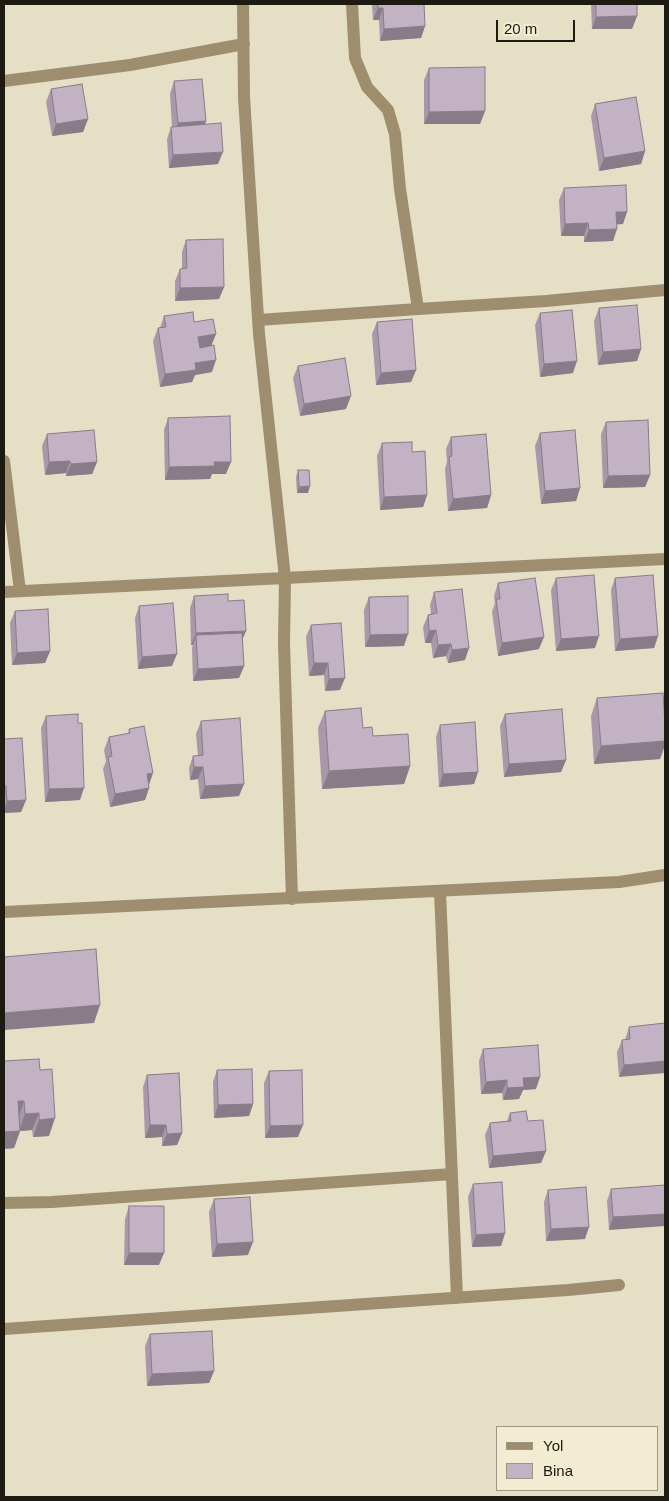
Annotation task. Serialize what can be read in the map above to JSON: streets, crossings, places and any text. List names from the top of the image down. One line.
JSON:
{"legend":["Yol","Bina"],"scale_bar":"20 m"}
